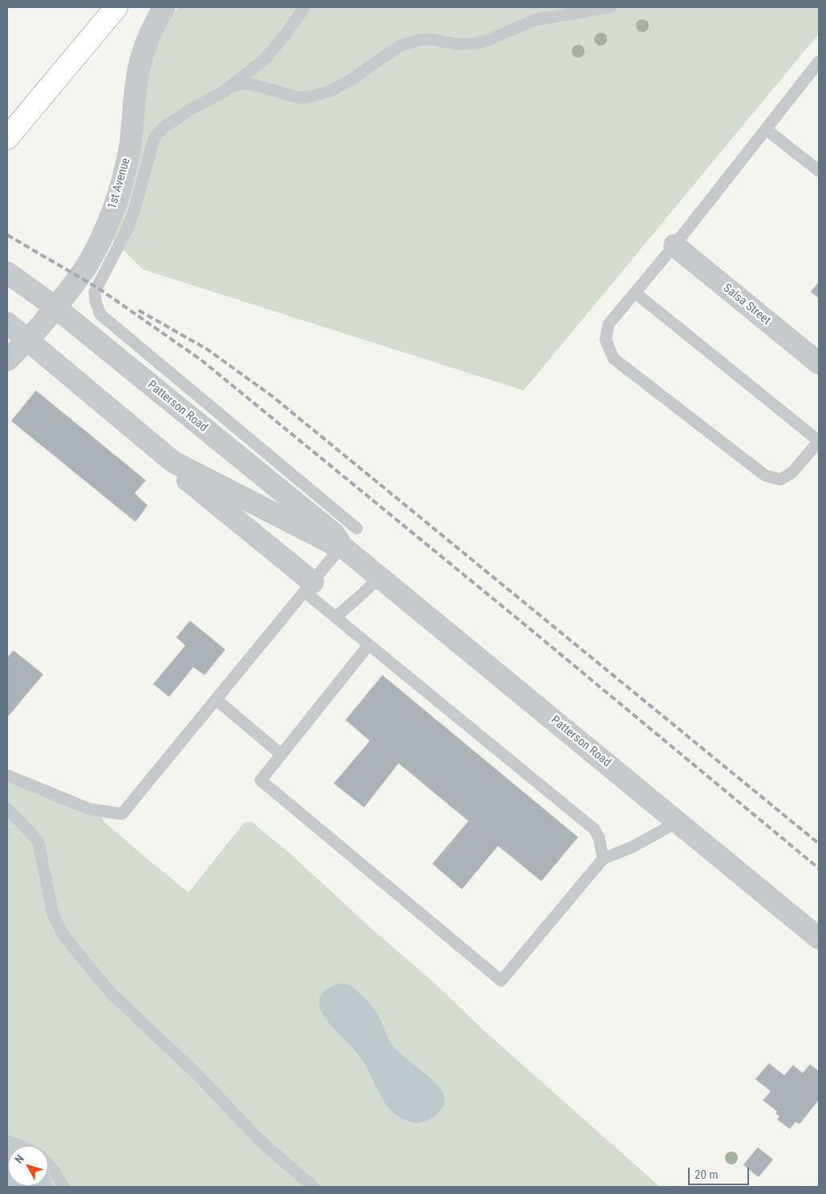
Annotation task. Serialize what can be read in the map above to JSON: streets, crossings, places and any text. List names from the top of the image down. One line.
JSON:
{"streets":{"street":["1st Avenue","Salsa Street","Patterson Road"]},"crossings":[["1st Avenue","Patterson Road"]],"scale_bar":"20 m","north":"top left"}
